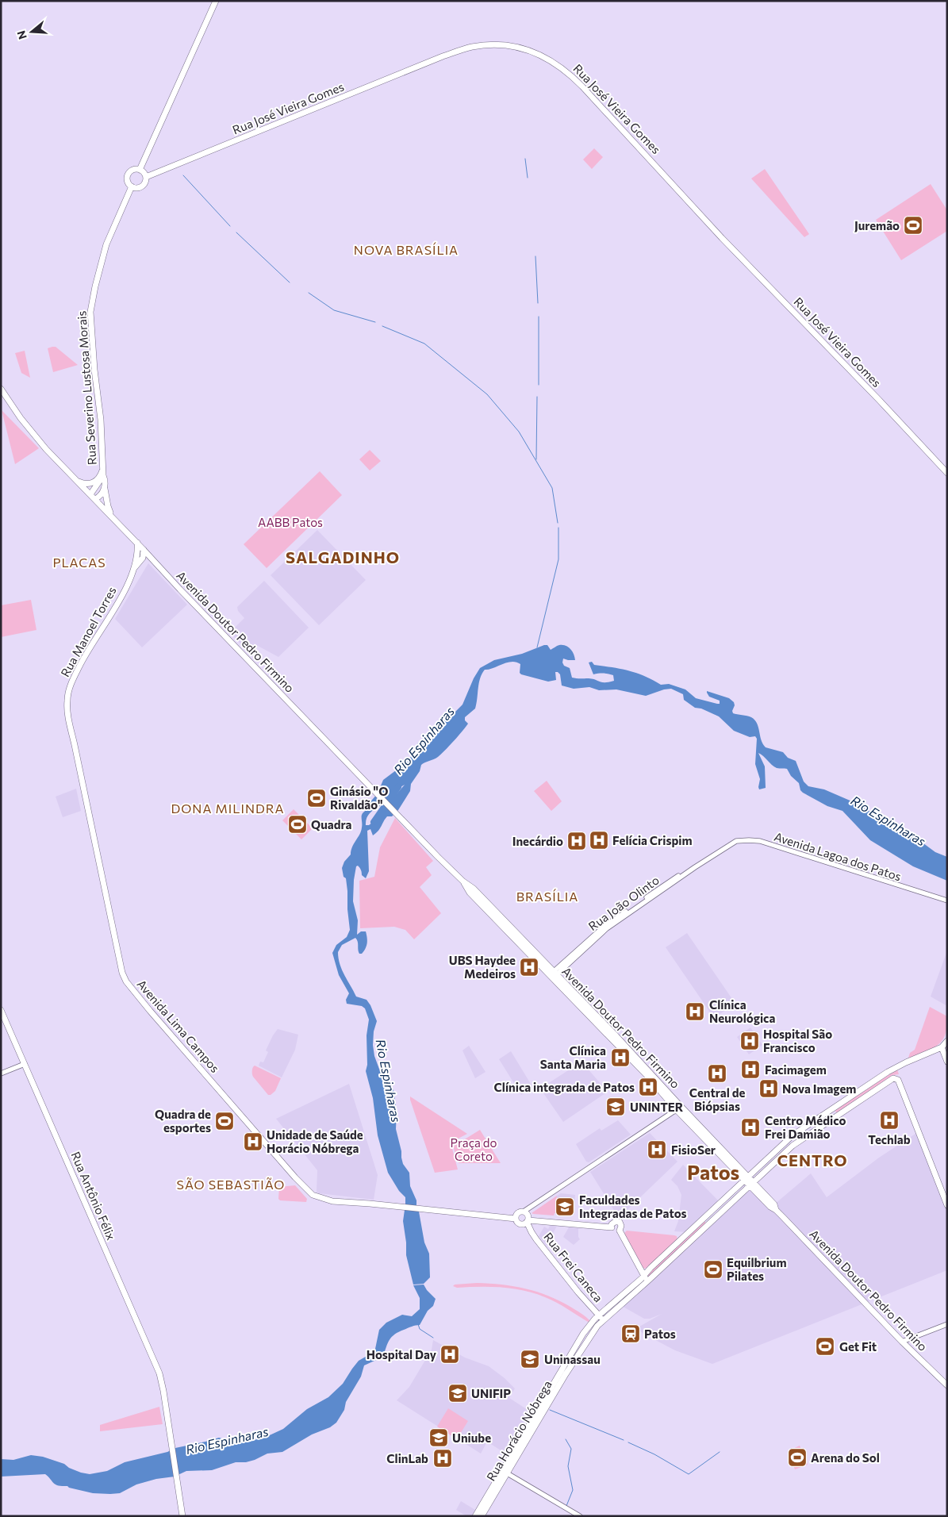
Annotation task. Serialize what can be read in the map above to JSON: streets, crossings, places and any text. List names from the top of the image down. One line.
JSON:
{"streets":{"main road":["Rua José Vieira Gomes","Rua Severino Lustosa Morais","Rua Manoel Torres","Avenida Doutor Pedro Firmino","Avenida Lima Campos","Rua Antônio Félix","Rua Frei Caneca","Rua Horácio Nóbrega"],"street":["Avenida Lagoa dos Patos","Rua João Olinto"]},"crossings":[["Rua José Vieira Gomes","Rua Severino Lustosa Morais"],["Rua Severino Lustosa Morais","Avenida Doutor Pedro Firmino"],["Rua Manoel Torres","Avenida Doutor Pedro Firmino"],["Rua Manoel Torres","Avenida Lima Campos"],["Avenida Doutor Pedro Firmino","Rua João Olinto"],["Avenida Doutor Pedro Firmino","Rua Horácio Nóbrega"],["Avenida Lagoa dos Patos","Rua João Olinto"],["Avenida Lima Campos","Rua Frei Caneca"],["Rua Frei Caneca","Rua Horácio Nóbrega"]],"districts":["NOVA BRASÍLIA","SALGADINHO","PLACAS","DONA MILINDRA","BRASÍLIA","CENTRO","Patos","SÃO SEBASTIÃO"],"water":["Rio Espinharas"],"parks":["AABB Patos","Praça do Coreto"],"places":{"sports":["Juremão","Ginásio \"O Rivaldão\"","Quadra","Quadra de esportes","Equilbrium Pilates","Get Fit","Arena do Sol"],"hospital":["Felícia Crispim","Inecárdio","UBS Haydee Medeiros","Clínica Neurológica","Hospital São Francisco","Clínica Santa Maria","Facimagem","Central de Biópsias","Clínica integrada de Patos","Nova Imagem","Techlab","Centro Médico Frei Damião","Unidade de Saúde Horácio Nóbrega","FisioSer","Hospital Day","ClinLab"],"school or university":["UNINTER","Faculdades Integradas de Patos","Uninassau","UNIFIP","Uniube"],"station":["Patos"]},"north":"left"}
